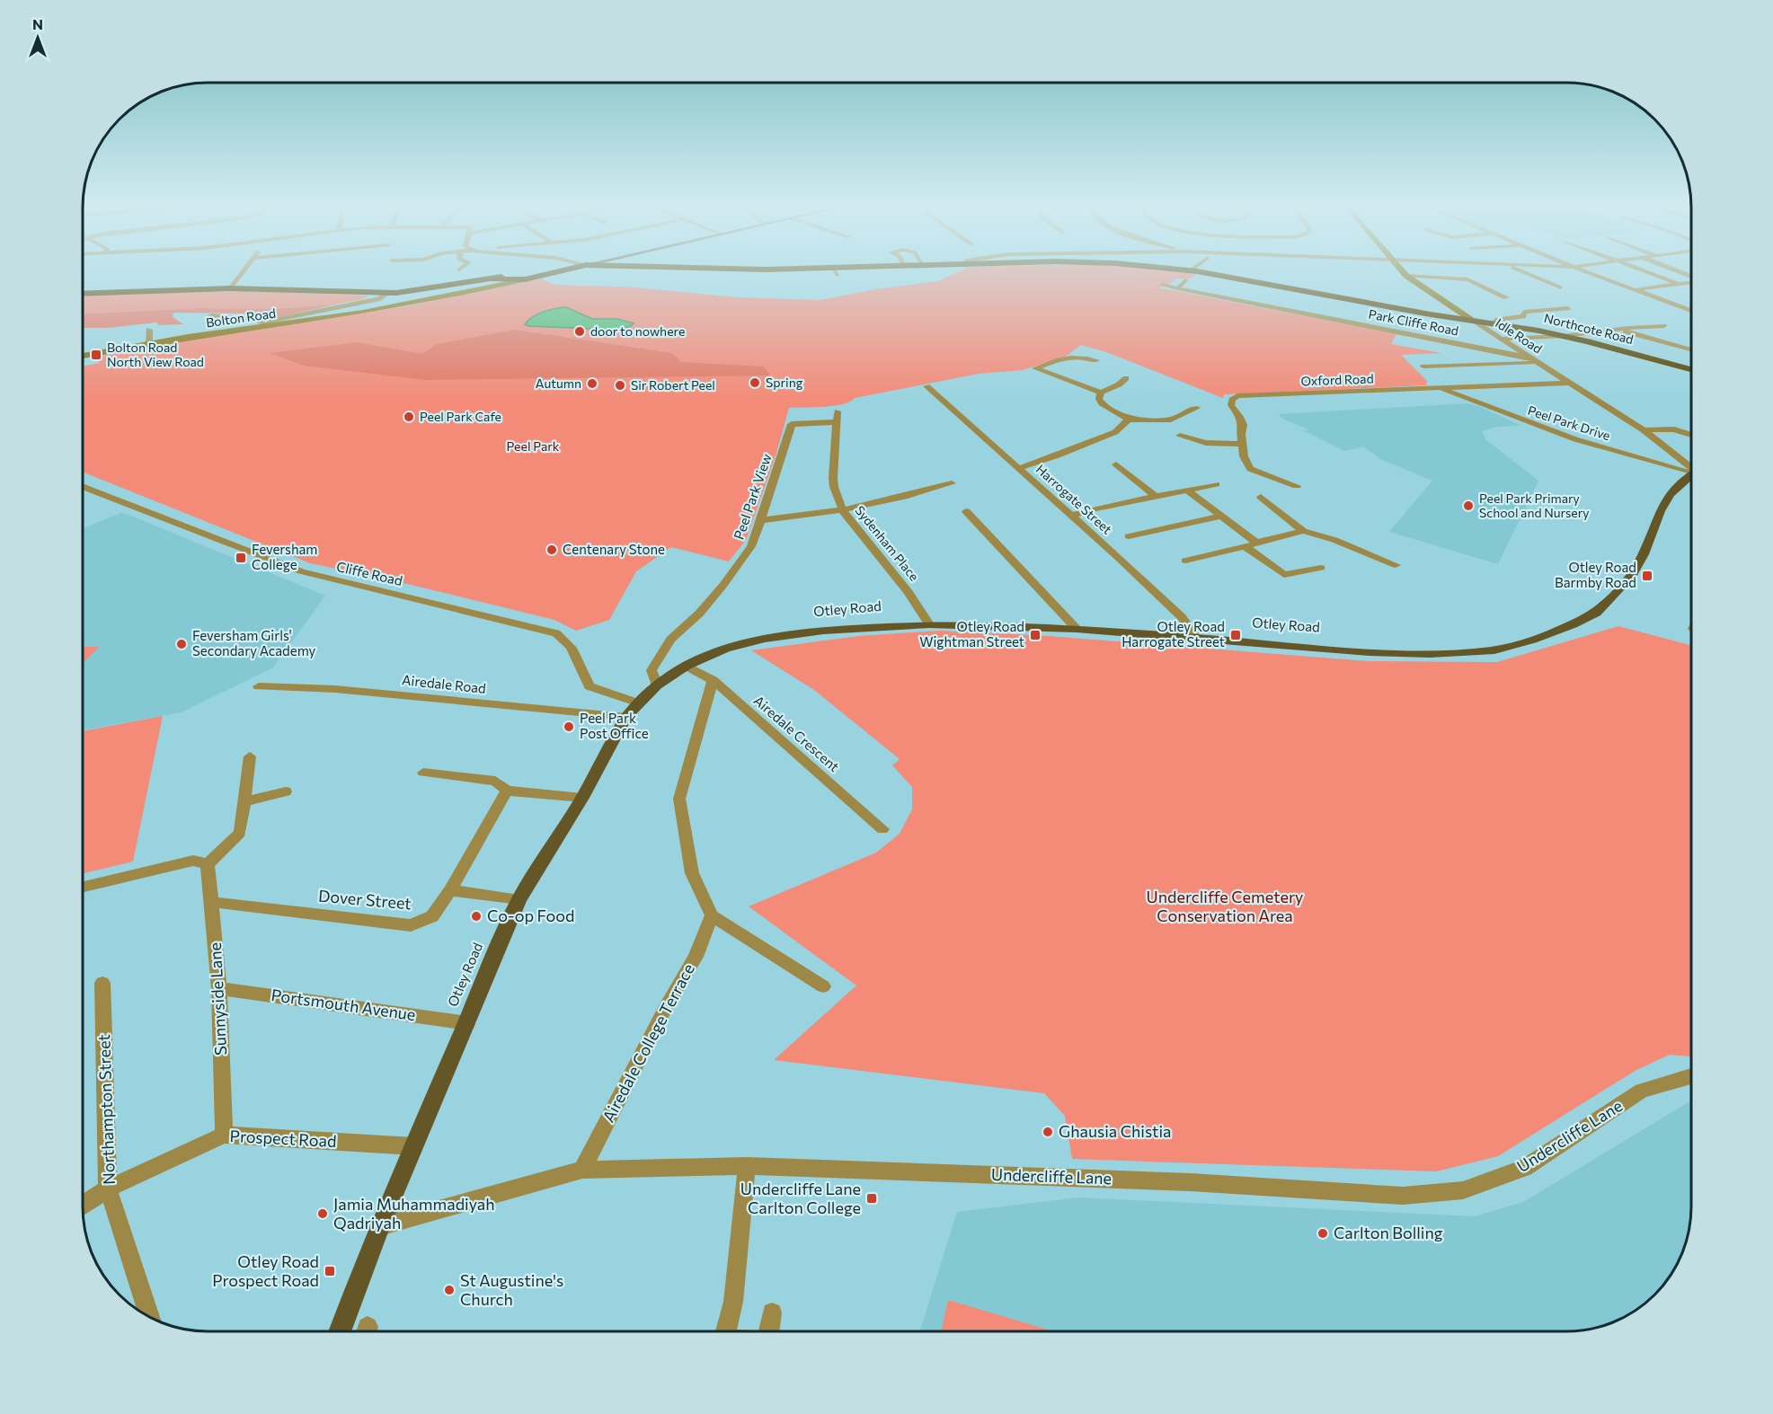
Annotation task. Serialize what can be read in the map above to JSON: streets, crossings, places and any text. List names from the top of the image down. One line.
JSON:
{"streets":{"highway":["Bolton Road","Northcote Road"],"main road":["Otley Road"],"street":["Park Cliffe Road","Idle Road","Oxford Road","Peel Park Drive","Peel Park View","Harrogate Street","Sydenham Place","Cliffe Road","Airedale Road","Airedale Crescent","Dover Street","Sunnyside Lane","Portsmouth Avenue","Airedale College Terrace","Northampton Street","Undercliffe Lane","Prospect Road"]},"crossings":[["Park Cliffe Road","Idle Road"],["Northcote Road","Idle Road"],["Idle Road","Oxford Road"],["Oxford Road","Peel Park Drive"],["Peel Park View","Sydenham Place"],["Peel Park View","Otley Road"],["Harrogate Street","Otley Road"],["Sydenham Place","Otley Road"],["Cliffe Road","Otley Road"],["Otley Road","Airedale Road"],["Otley Road","Airedale Crescent"],["Otley Road","Portsmouth Avenue"],["Otley Road","Undercliffe Lane"],["Otley Road","Prospect Road"],["Dover Street","Sunnyside Lane"],["Sunnyside Lane","Portsmouth Avenue"],["Sunnyside Lane","Prospect Road"],["Airedale College Terrace","Undercliffe Lane"],["Northampton Street","Prospect Road"]],"parks":["Peel Park","Undercliffe Cemetery Conservation Area"],"places":{"other":["door to nowhere","Spring","Autumn","Sir Robert Peel","Peel Park Cafe","Peel Park Primary School and Nursery","Centenary Stone","Feversham Girls' Secondary Academy","Peel Park Post Office","Co-op Food","Ghausia Chistia","Jamia Muhammadiyah Qadriyah","Carlton Bolling","St Augustine's Church"],"transit":["Bolton Road North View Road","Feversham College","Otley Road Barmby Road","Otley Road Wightman Street","Otley Road Harrogate Street","Undercliffe Lane Carlton College","Otley Road Prospect Road"]},"north":"top"}
